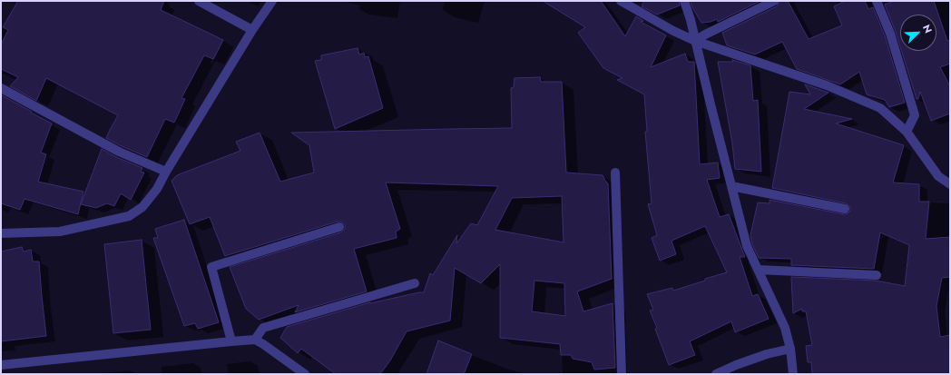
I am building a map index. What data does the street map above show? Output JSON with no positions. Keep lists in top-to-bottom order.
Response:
{
  "north": "top right"
}
